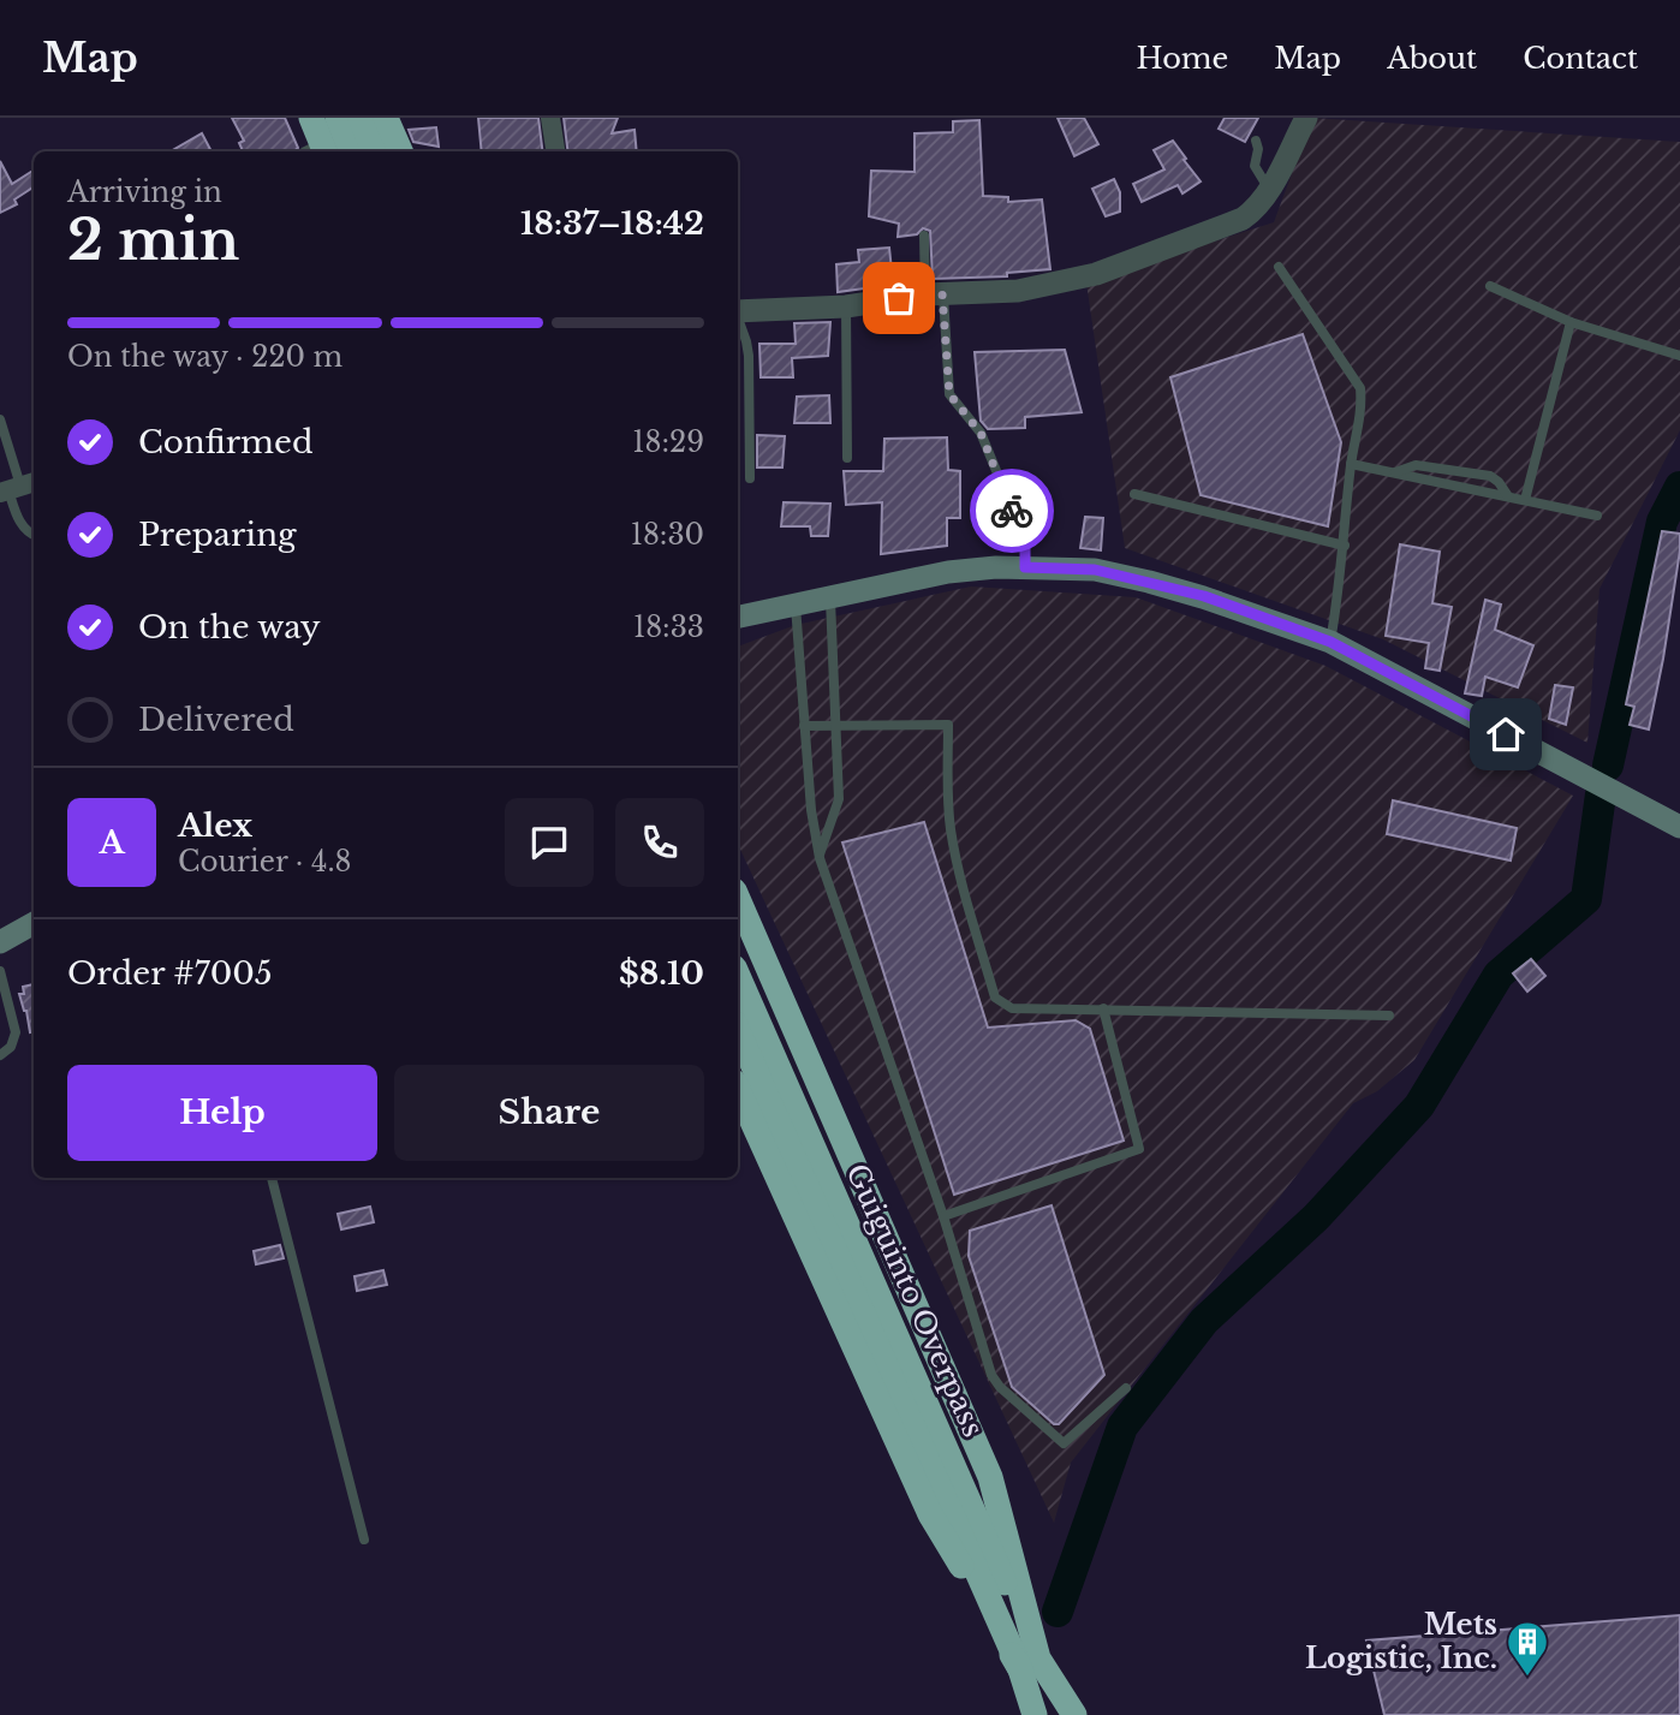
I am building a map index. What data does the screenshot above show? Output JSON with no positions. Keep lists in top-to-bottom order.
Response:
{
  "streets": {
    "highway": ["Guiguinto Overpass"]
  },
  "places": {
    "building": ["Mets Logistic, Inc."]
  },
  "page": {
    "header": "Map",
    "nav": [
      "Home",
      "Map",
      "About",
      "Contact"
    ],
    "heading": ["2 min", "Arriving in", "18:37–18:42"],
    "panel": [
      "Alex",
      "Courier · 4.8",
      "Order #7005",
      "$8.10"
    ],
    "bar": "On the way · 220 m",
    "list": [
      ["Confirmed", "18:29"],
      ["Preparing", "18:30"],
      ["On the way", "18:33"],
      "Delivered"
    ],
    "round": "A",
    "buttons": ["Help", "Share"]
  }
}
